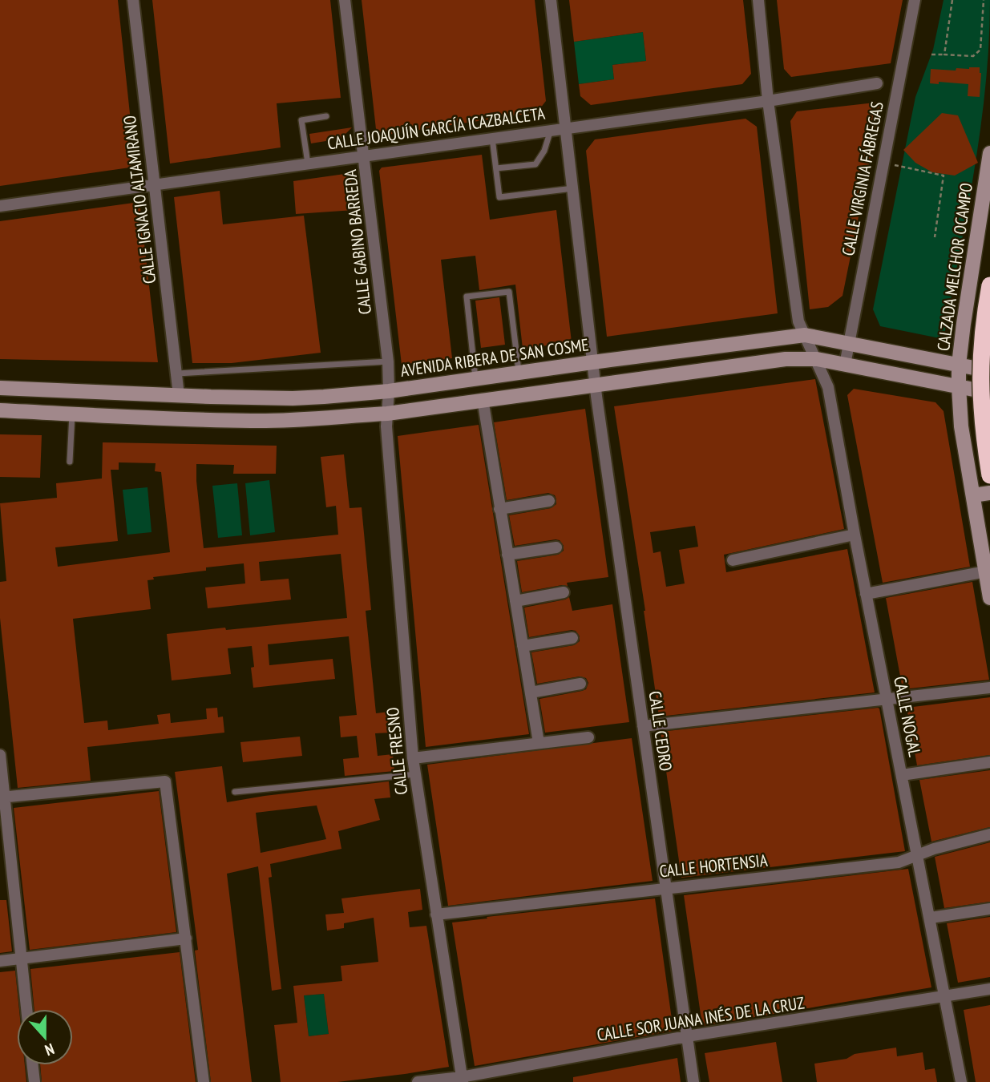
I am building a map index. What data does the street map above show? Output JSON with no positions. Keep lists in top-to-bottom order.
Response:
{
  "streets": {
    "main road": ["CALZADA MELCHOR OCAMPO", "AVENIDA RIBERA DE SAN COSME"],
    "street": [
      "CALLE JOAQUÍN GARCÍA ICAZBALCETA",
      "CALLE VIRGINIA FÁBREGAS",
      "CALLE IGNACIO ALTAMIRANO",
      "CALLE GABINO BARREDA",
      "CALLE NOGAL",
      "CALLE CEDRO",
      "CALLE FRESNO",
      "CALLE HORTENSIA",
      "CALLE SOR JUANA INÉS DE LA CRUZ"
    ]
  },
  "crossings": [
    ["CALLE JOAQUÍN GARCÍA ICAZBALCETA", "CALLE IGNACIO ALTAMIRANO"],
    ["CALLE JOAQUÍN GARCÍA ICAZBALCETA", "CALLE GABINO BARREDA"],
    ["CALLE JOAQUÍN GARCÍA ICAZBALCETA", "CALLE NOGAL"],
    ["CALLE JOAQUÍN GARCÍA ICAZBALCETA", "CALLE CEDRO"],
    ["CALLE VIRGINIA FÁBREGAS", "AVENIDA RIBERA DE SAN COSME"],
    ["CALLE IGNACIO ALTAMIRANO", "AVENIDA RIBERA DE SAN COSME"],
    ["CALLE GABINO BARREDA", "AVENIDA RIBERA DE SAN COSME"],
    ["CALLE GABINO BARREDA", "CALLE FRESNO"],
    ["CALZADA MELCHOR OCAMPO", "AVENIDA RIBERA DE SAN COSME"],
    ["AVENIDA RIBERA DE SAN COSME", "CALLE NOGAL"],
    ["AVENIDA RIBERA DE SAN COSME", "CALLE CEDRO"],
    ["CALLE NOGAL", "CALLE HORTENSIA"],
    ["CALLE NOGAL", "CALLE SOR JUANA INÉS DE LA CRUZ"],
    ["CALLE CEDRO", "CALLE HORTENSIA"],
    ["CALLE CEDRO", "CALLE SOR JUANA INÉS DE LA CRUZ"],
    ["CALLE FRESNO", "CALLE HORTENSIA"],
    ["CALLE FRESNO", "CALLE SOR JUANA INÉS DE LA CRUZ"]
  ],
  "north": "bottom"
}
